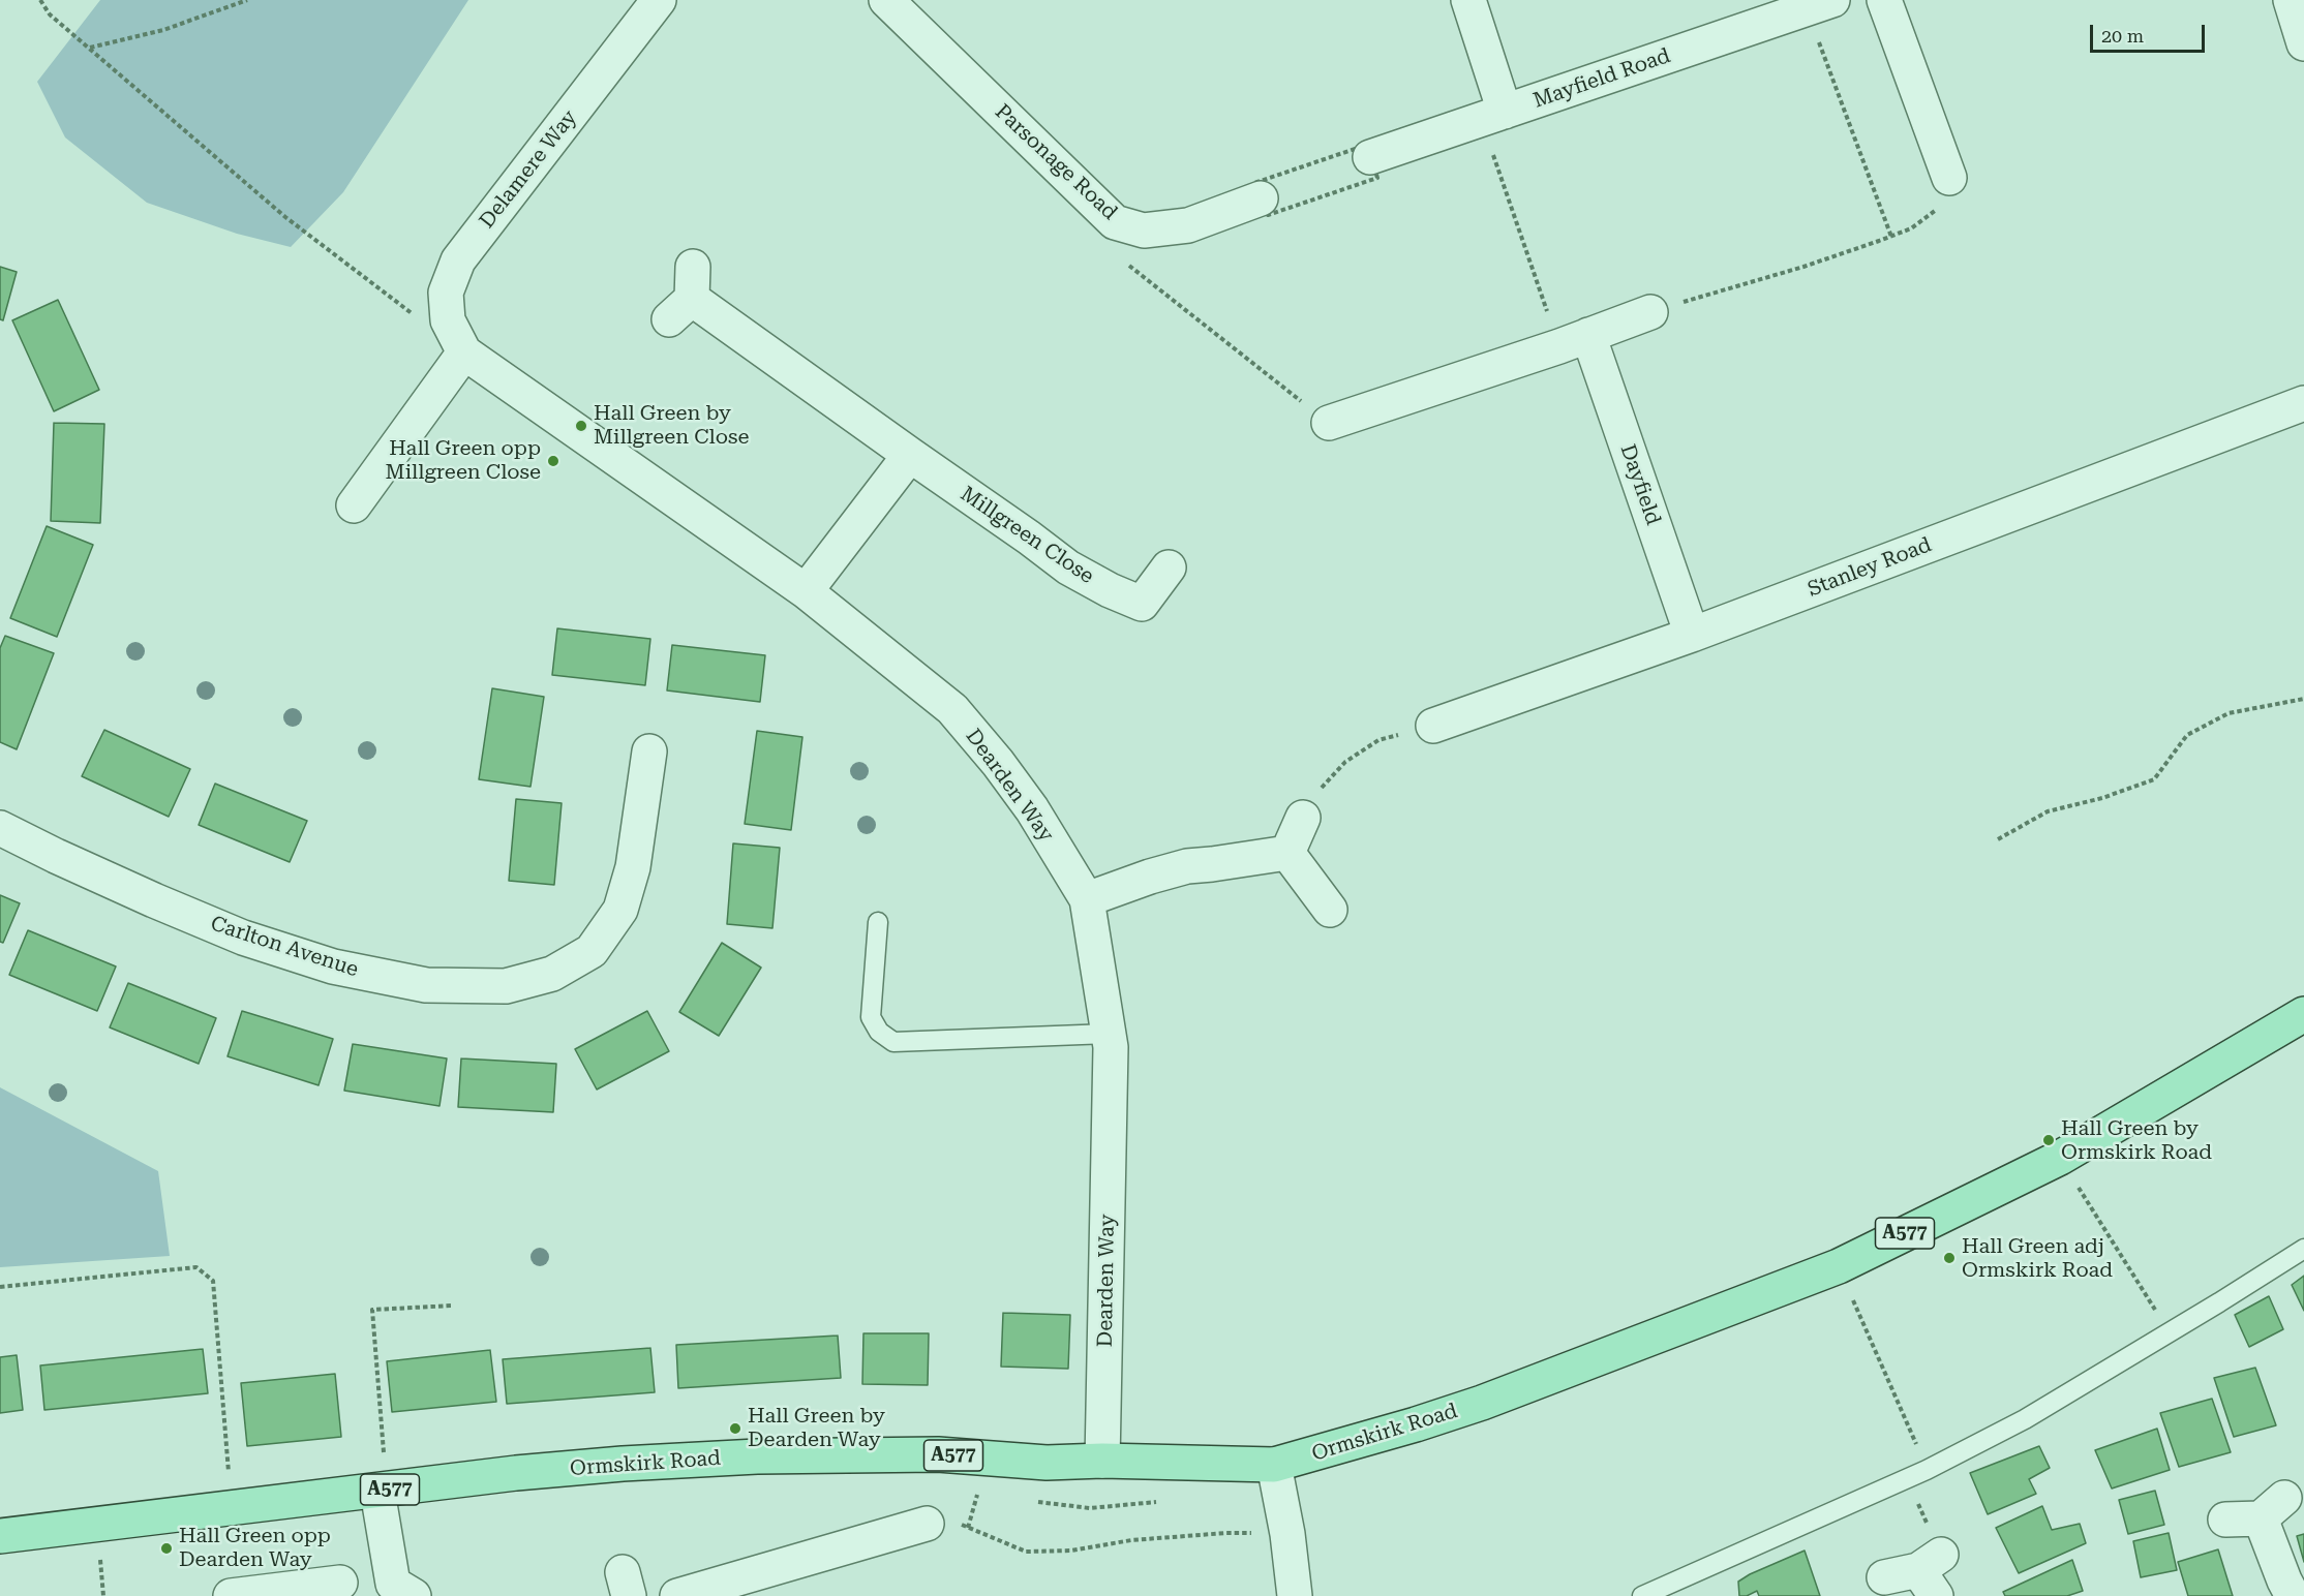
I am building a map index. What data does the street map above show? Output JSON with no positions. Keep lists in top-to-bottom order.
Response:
{
  "streets": {
    "main road": ["A577", "Ormskirk Road"],
    "street": [
      "Mayfield Road",
      "Parsonage Road",
      "Delamere Way",
      "Dayfield",
      "Millgreen Close",
      "Stanley Road",
      "Dearden Way",
      "Carlton Avenue"
    ]
  },
  "crossings": [
    ["Delamere Way", "Dearden Way"],
    ["Dayfield", "Stanley Road"],
    ["Dearden Way", "Ormskirk Road"]
  ],
  "places": [
    "Hall Green by Millgreen Close",
    "Hall Green opp Millgreen Close",
    "Hall Green by Ormskirk Road",
    "Hall Green adj Ormskirk Road",
    "Hall Green by Dearden Way",
    "Hall Green opp Dearden Way"
  ],
  "scale_bar": "20 m"
}
